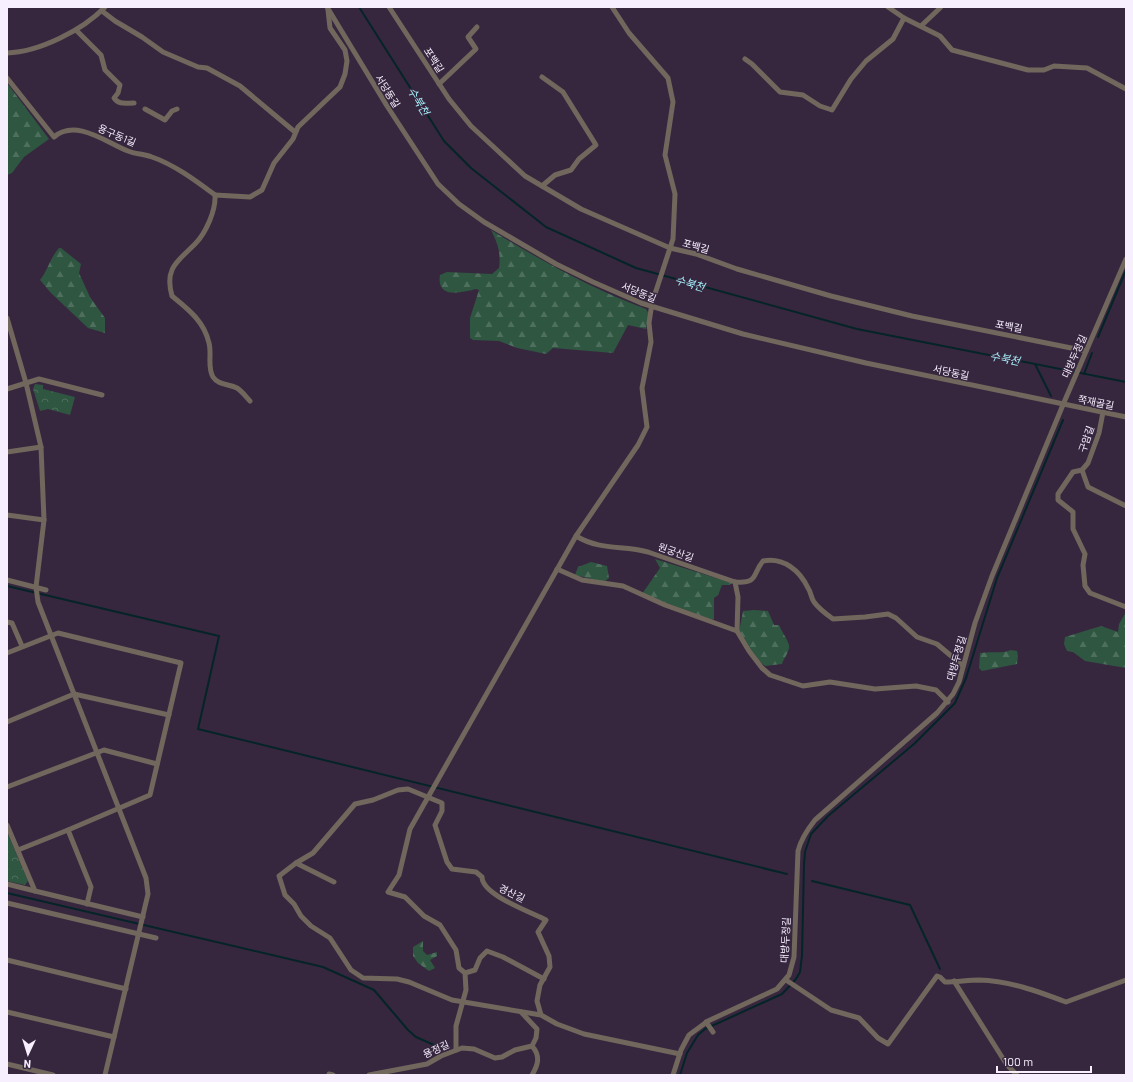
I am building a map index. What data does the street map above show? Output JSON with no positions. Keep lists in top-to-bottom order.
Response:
{
  "streets": {
    "street": [
      "포백길",
      "서당동길",
      "용구동1길",
      "대방두정길",
      "쪽재골길",
      "구암길",
      "원궁산길",
      "경산길",
      "용정길"
    ]
  },
  "crossings": [
    ["포백길", "대방두정길"],
    ["서당동길", "대방두정길"],
    ["서당동길", "쪽재골길"],
    ["대방두정길", "쪽재골길"],
    ["대방두정길", "경산길"],
    ["쪽재골길", "구암길"]
  ],
  "water": ["수북천"],
  "scale_bar": "100 m",
  "north": "bottom"
}
